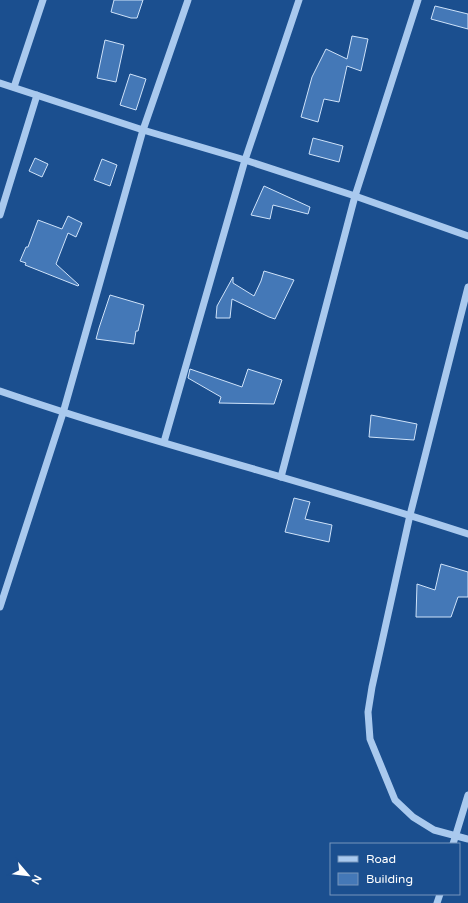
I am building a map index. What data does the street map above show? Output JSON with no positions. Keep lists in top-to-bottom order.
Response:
{
  "legend": ["Road", "Building"],
  "north": "bottom right"
}
